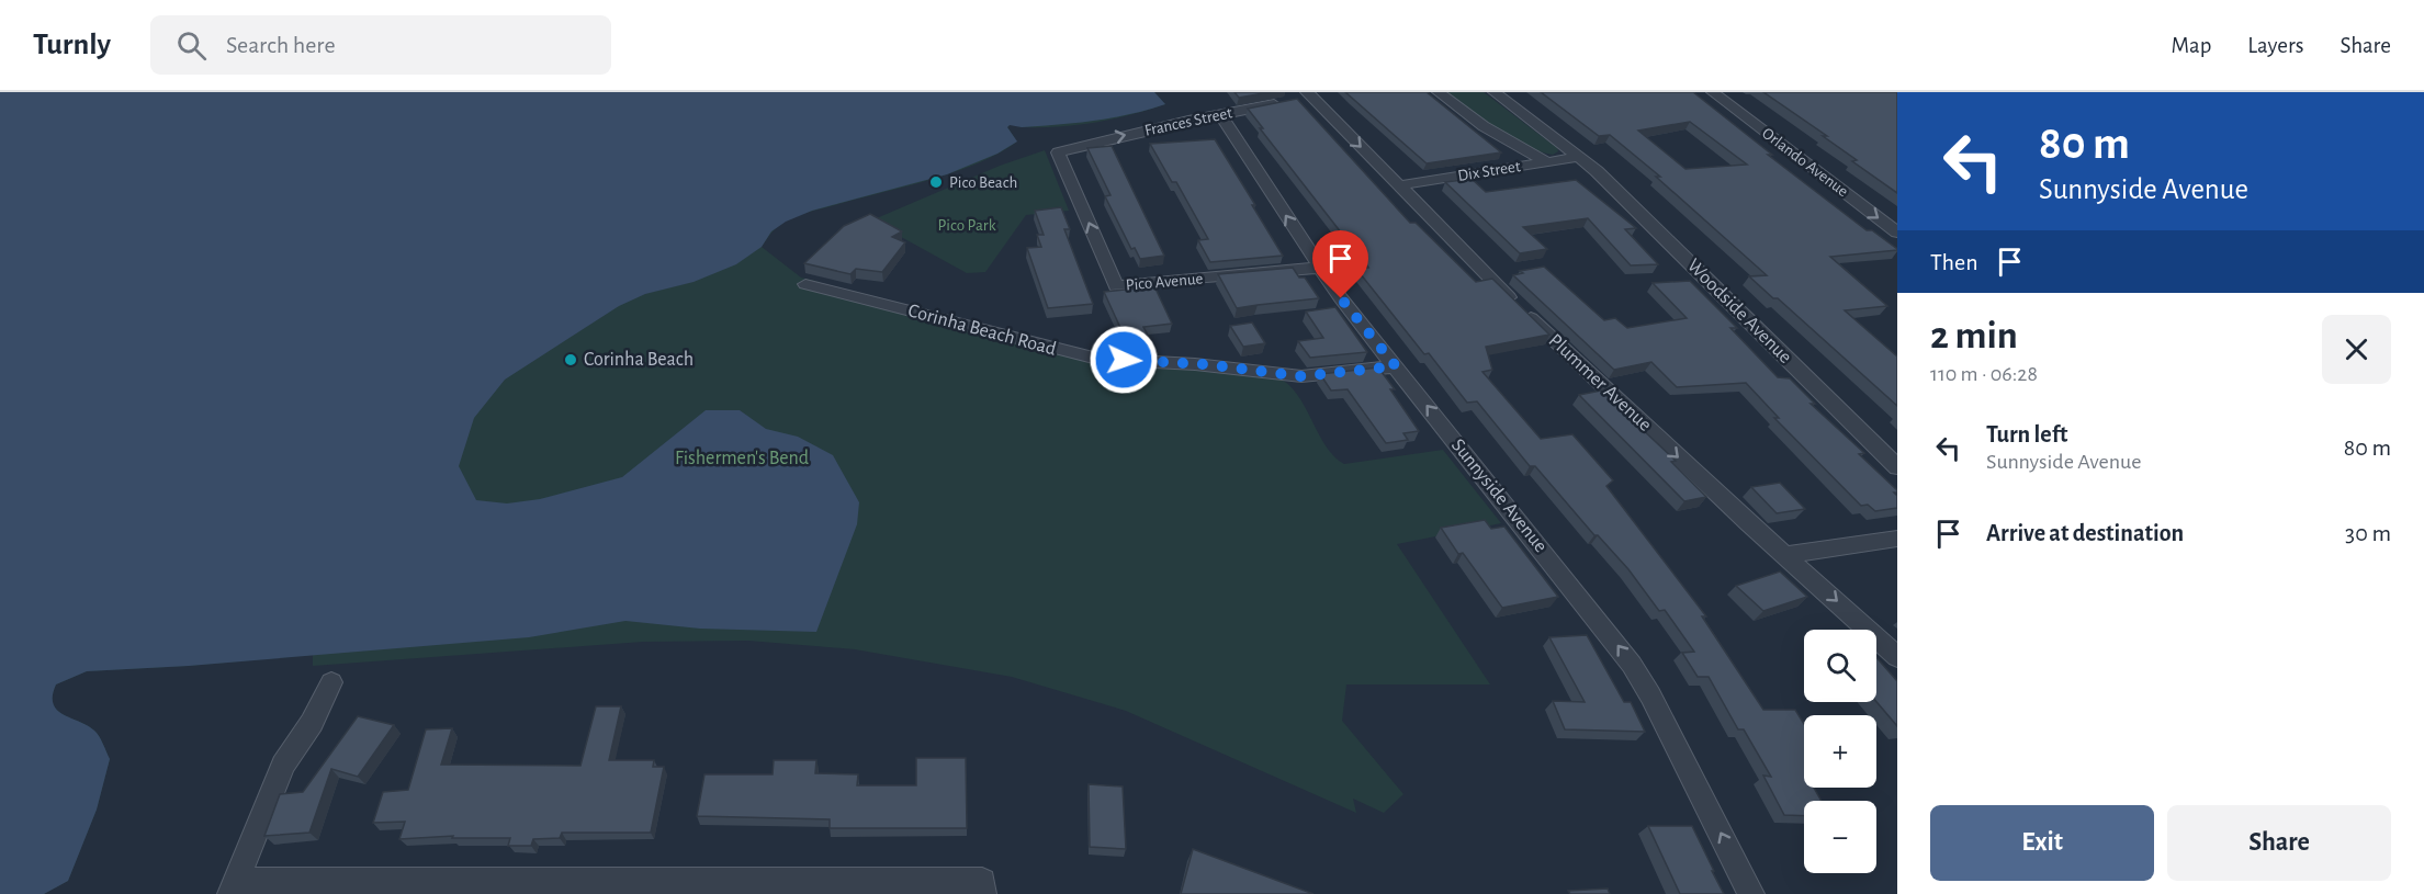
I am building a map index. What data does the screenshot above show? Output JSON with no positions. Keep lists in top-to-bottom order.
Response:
{
  "streets": {
    "street": [
      "Frances Street",
      "Orlando Avenue",
      "Dix Street",
      "Pico Avenue",
      "Woodside Avenue",
      "Corinha Beach Road",
      "Plummer Avenue",
      "Sunnyside Avenue"
    ]
  },
  "crossings": [
    ["Frances Street", "Pico Avenue"],
    ["Frances Street", "Plummer Avenue"],
    ["Frances Street", "Sunnyside Avenue"],
    ["Dix Street", "Woodside Avenue"],
    ["Dix Street", "Plummer Avenue"],
    ["Pico Avenue", "Sunnyside Avenue"],
    ["Corinha Beach Road", "Sunnyside Avenue"]
  ],
  "one_way": [
    "Frances Street",
    "Orlando Avenue",
    "Pico Avenue",
    "Plummer Avenue",
    "Sunnyside Avenue"
  ],
  "parks": ["Pico Park", "Fishermen's Bend"],
  "places": ["Pico Beach", "Corinha Beach"],
  "page": {
    "header": "Turnly",
    "search": "Search here",
    "nav": ["Map", "Layers", "Share"],
    "turn": ["80 m", "Sunnyside Avenue"],
    "then": "Then",
    "heading": ["2 min", "110 m · 06:28"],
    "list": [
      {
        "name": "Turn left",
        "note": "Sunnyside Avenue",
        "value": "80 m"
      },
      {
        "name": "Arrive at destination",
        "value": "30 m"
      }
    ],
    "map_buttons": ["+", "−"],
    "buttons": ["Exit", "Share"]
  }
}
